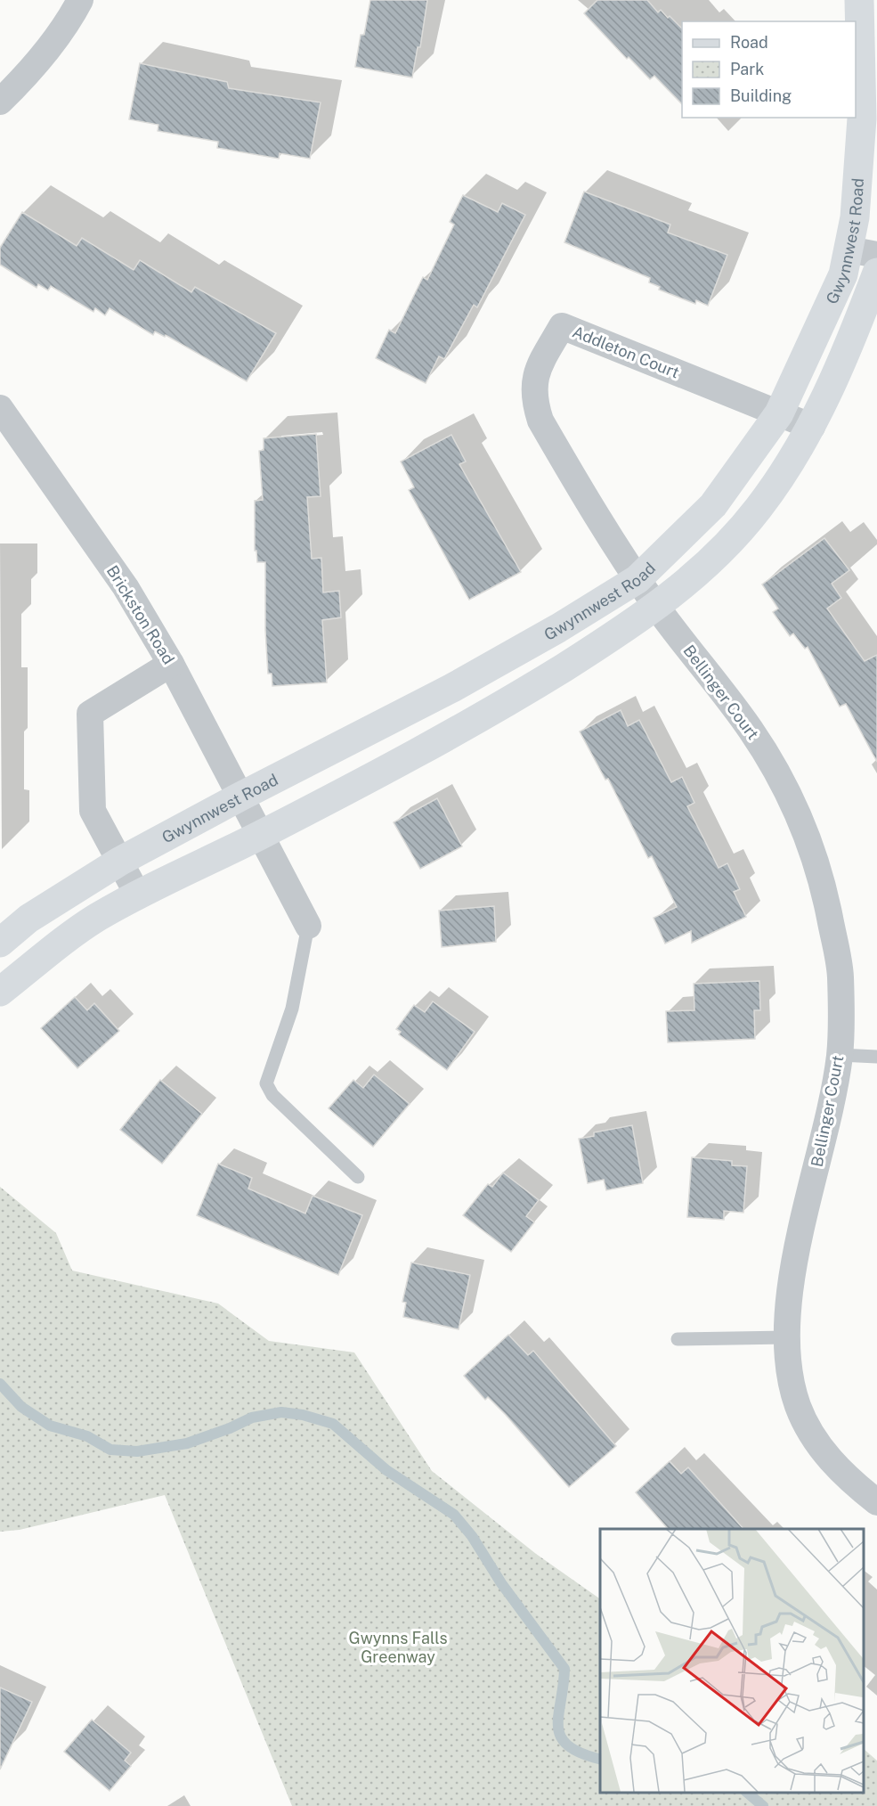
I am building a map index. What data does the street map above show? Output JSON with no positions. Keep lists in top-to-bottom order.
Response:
{
  "streets": {
    "street": [
      "Gwynnwest Road",
      "Addleton Court",
      "Brickston Road",
      "Bellinger Court"
    ]
  },
  "crossings": [
    ["Gwynnwest Road", "Addleton Court"],
    ["Gwynnwest Road", "Brickston Road"],
    ["Addleton Court", "Bellinger Court"]
  ],
  "parks": ["Gwynns Falls Greenway"],
  "legend": ["Road", "Park", "Building"]
}
